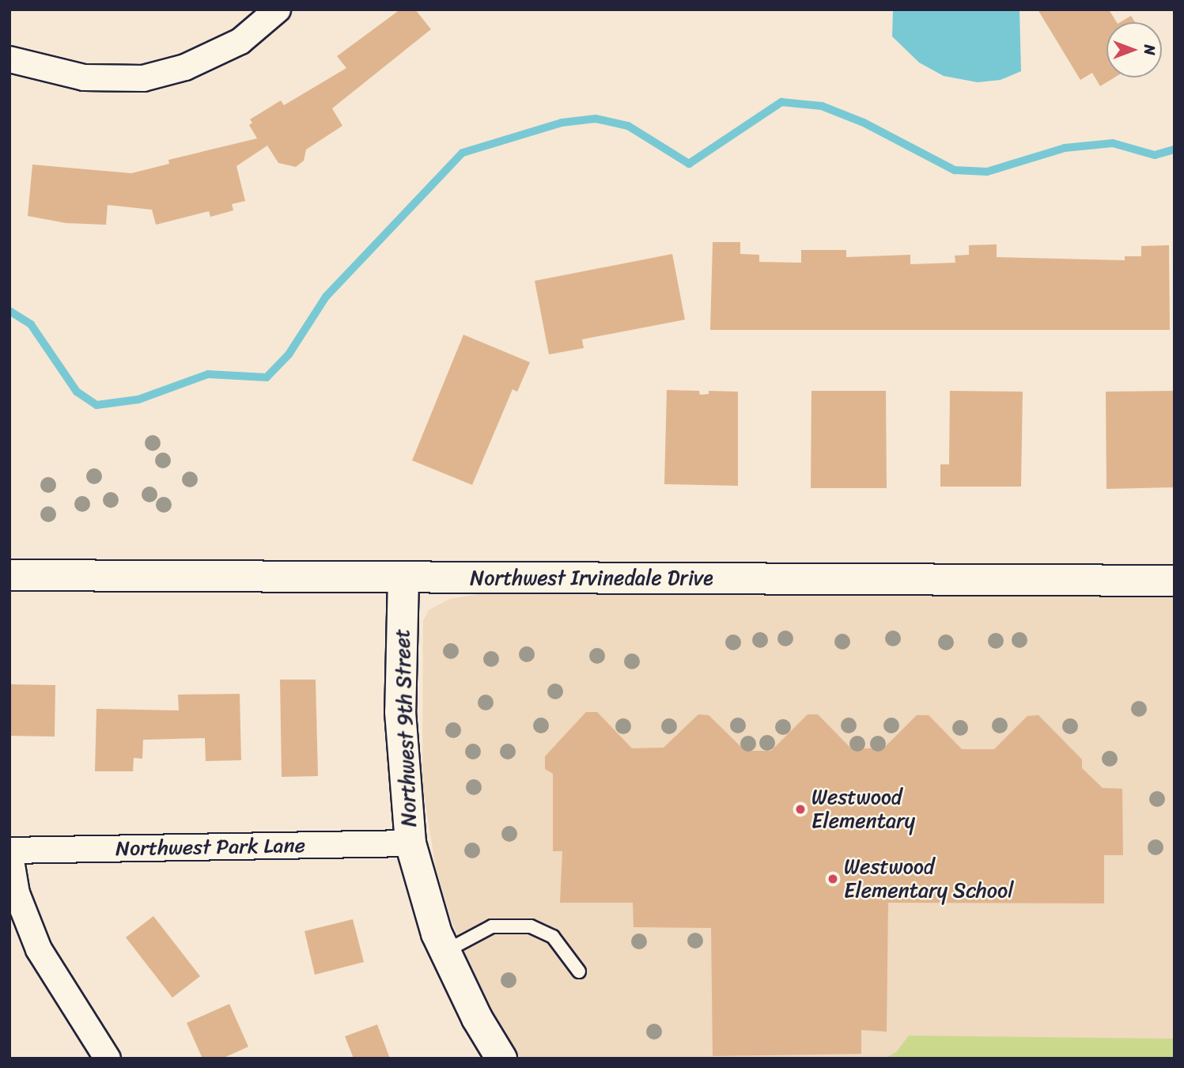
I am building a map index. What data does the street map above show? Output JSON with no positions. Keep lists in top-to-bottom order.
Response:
{
  "streets": {
    "main road": ["Northwest Irvinedale Drive", "Northwest 9th Street"],
    "street": ["Northwest Park Lane"]
  },
  "crossings": [
    ["Northwest Irvinedale Drive", "Northwest 9th Street"],
    ["Northwest 9th Street", "Northwest Park Lane"]
  ],
  "places": ["Westwood Elementary", "Westwood Elementary School"],
  "north": "right"
}
